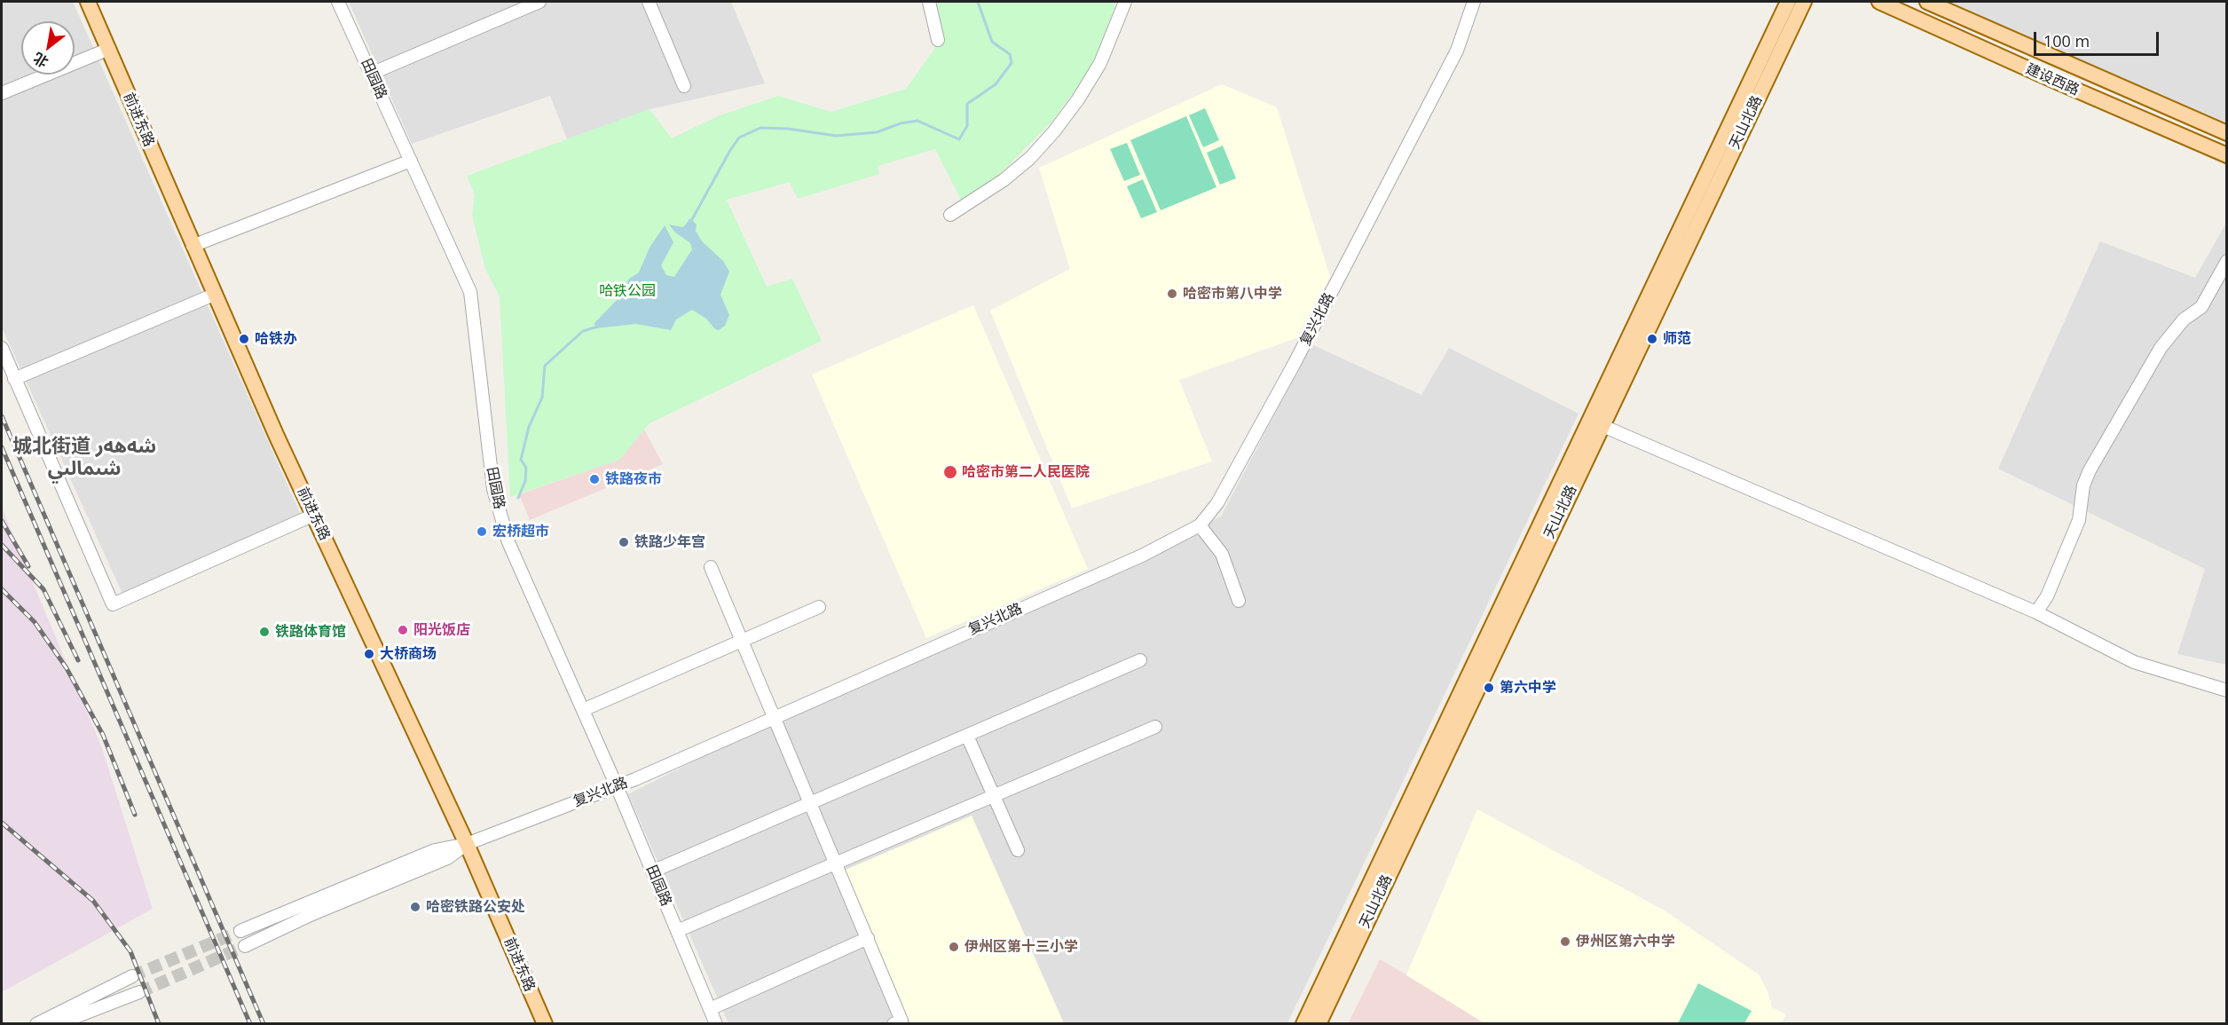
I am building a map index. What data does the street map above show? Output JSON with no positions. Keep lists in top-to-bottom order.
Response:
{
  "streets": {
    "main road": ["建设西路", "前进东路", "天山北路"],
    "street": ["田园路", "复兴北路"]
  },
  "crossings": [
    ["田园路", "复兴北路"],
    ["前进东路", "复兴北路"]
  ],
  "districts": ["城北街道 شەھەر شىمالىي"],
  "parks": ["哈铁公园"],
  "places": [
    "哈密市第八中学",
    "哈铁办",
    "师范",
    "哈密市第二人民医院",
    "铁路夜市",
    "宏桥超市",
    "铁路少年宫",
    "阳光饭店",
    "铁路体育馆",
    "大桥商场",
    "第六中学",
    "哈密铁路公安处",
    "伊州区第六中学",
    "伊州区第十三小学"
  ],
  "scale_bar": "100 m",
  "north": "bottom left"
}
